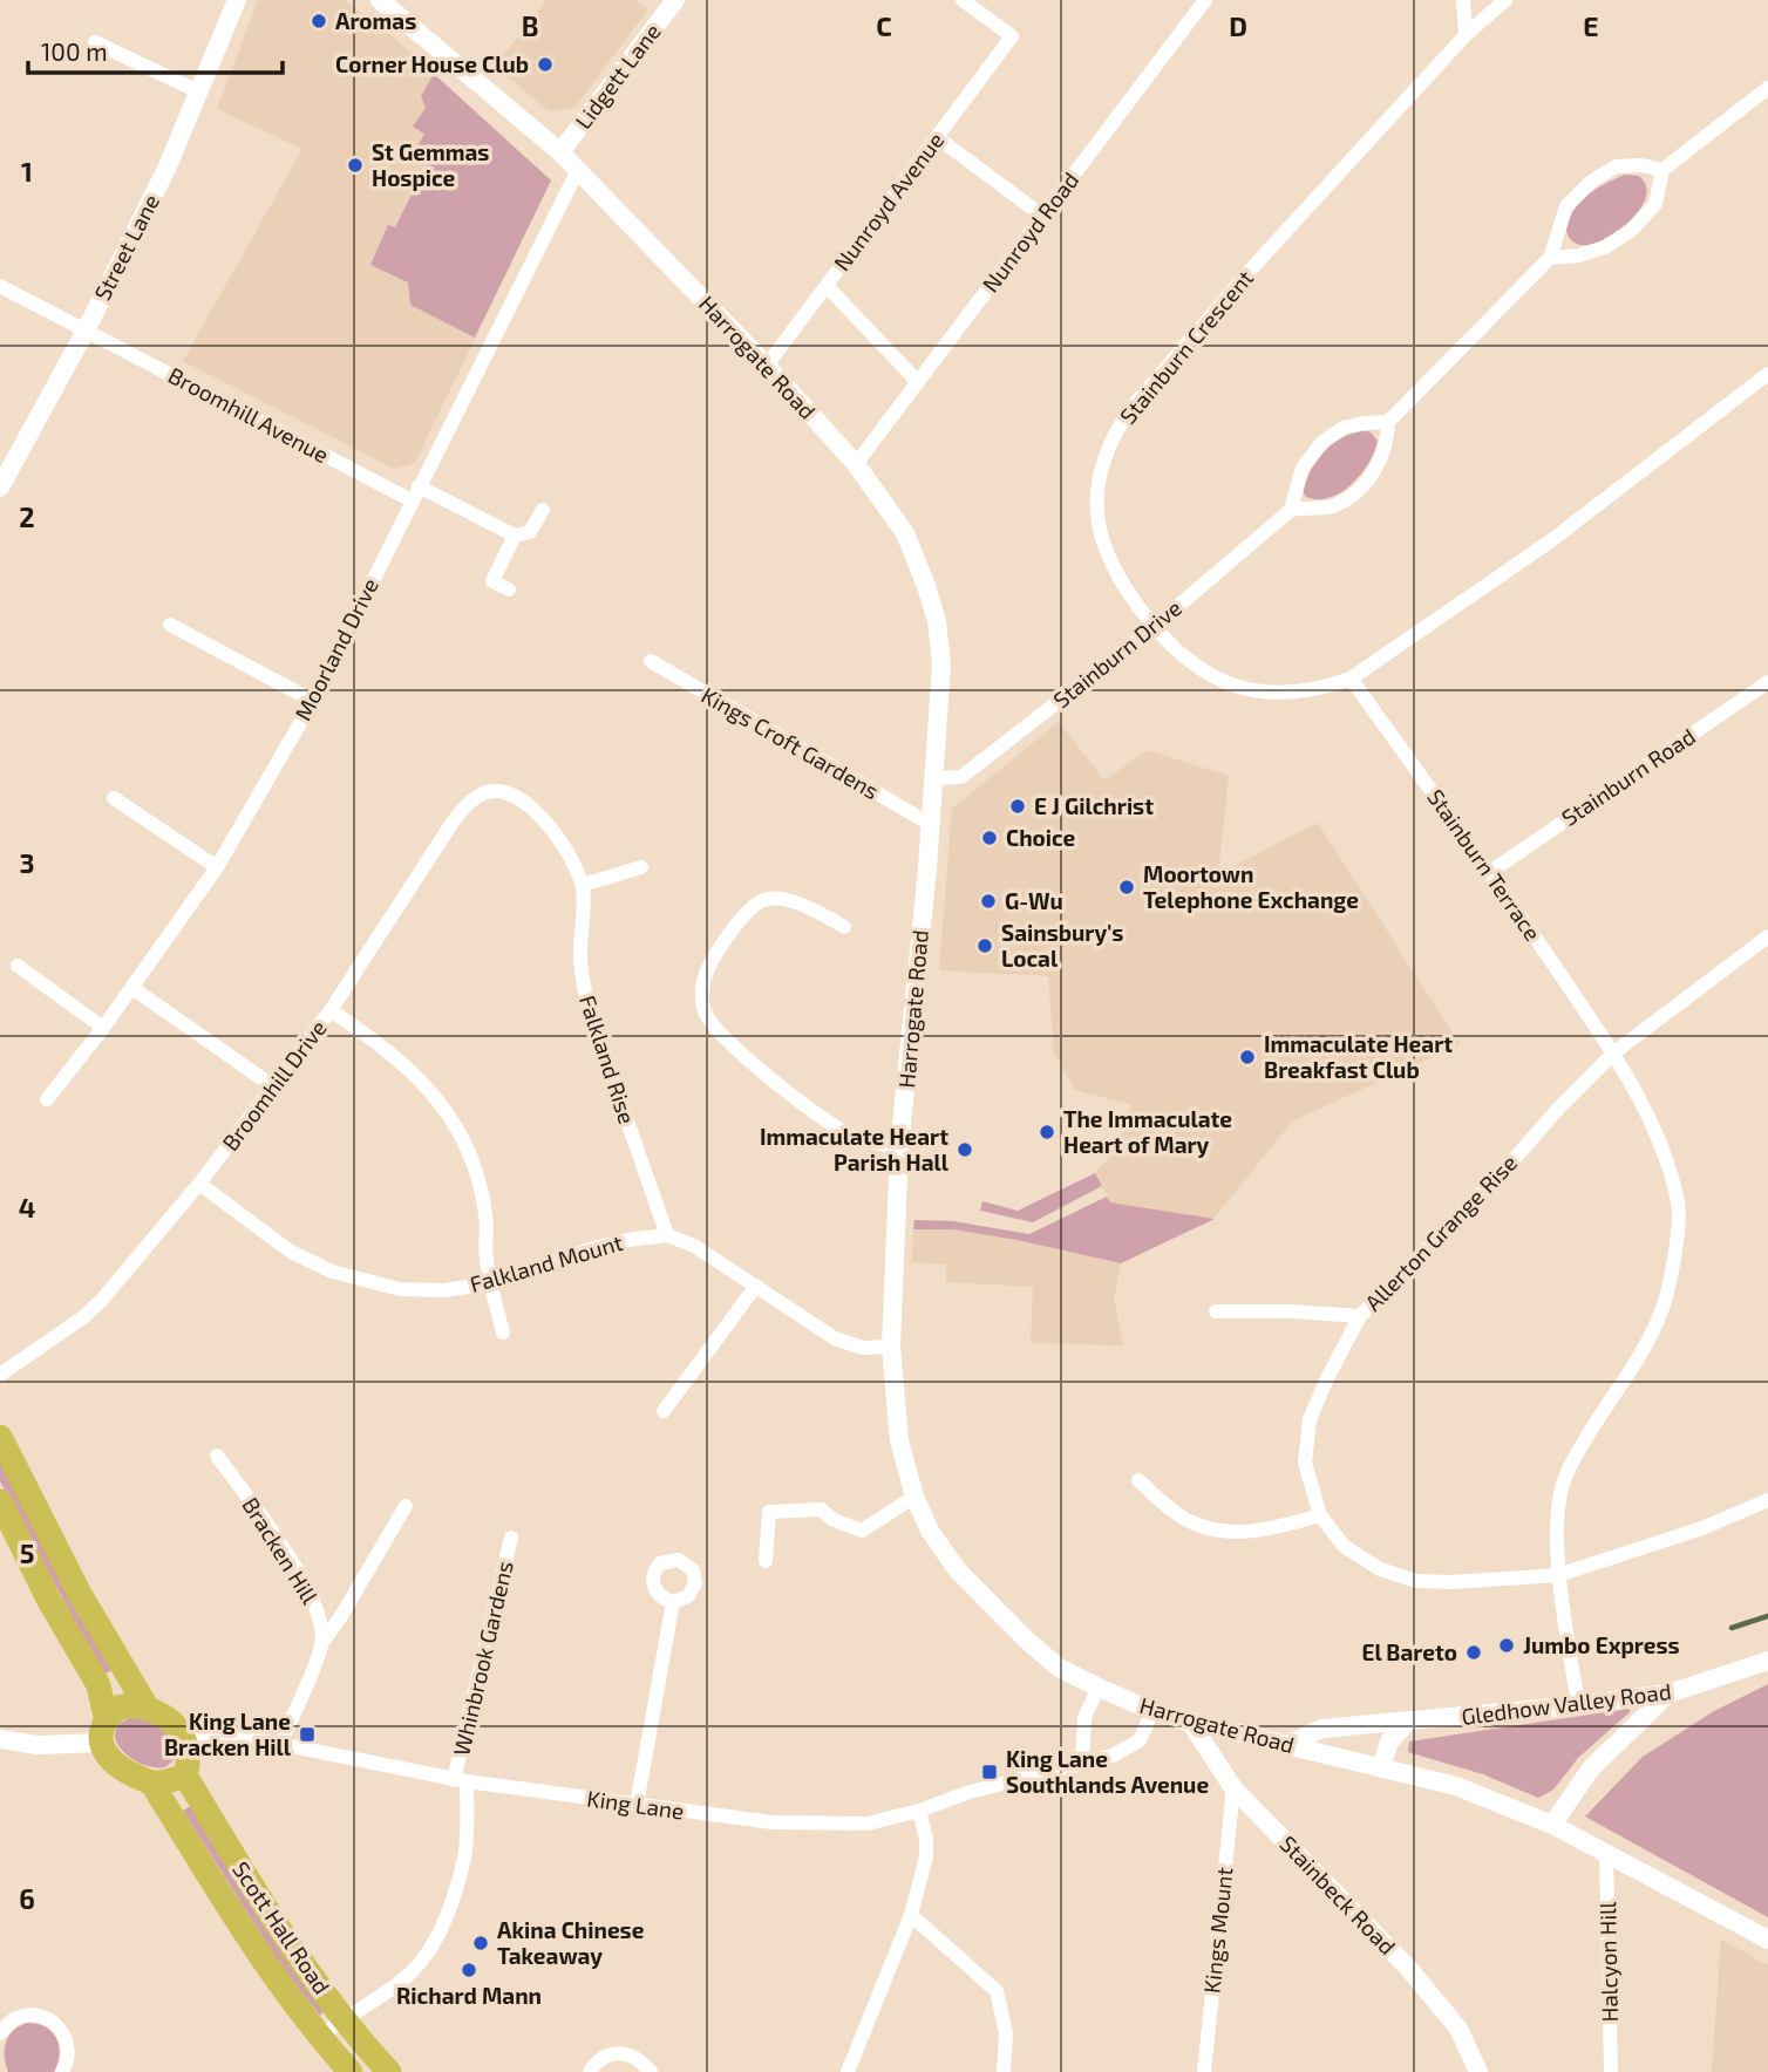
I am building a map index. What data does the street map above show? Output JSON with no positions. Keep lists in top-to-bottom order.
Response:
{
  "streets": {
    "highway": ["Scott Hall Road"],
    "street": [
      "Lidgett Lane",
      "Nunroyd Avenue",
      "Nunroyd Road",
      "Street Lane",
      "Stainburn Crescent",
      "Harrogate Road",
      "Broomhill Avenue",
      "Moorland Drive",
      "Stainburn Drive",
      "Kings Croft Gardens",
      "Stainburn Road",
      "Stainburn Terrace",
      "Falkland Rise",
      "Broomhill Drive",
      "Allerton Grange Rise",
      "Falkland Mount",
      "Bracken Hill",
      "Whinbrook Gardens",
      "Gledhow Valley Road",
      "King Lane",
      "Stainbeck Road",
      "Kings Mount",
      "Halcyon Hill"
    ]
  },
  "crossings": [
    ["Lidgett Lane", "Harrogate Road"],
    ["Nunroyd Avenue", "Harrogate Road"],
    ["Nunroyd Road", "Harrogate Road"],
    ["Street Lane", "Broomhill Avenue"],
    ["Stainburn Crescent", "Stainburn Drive"],
    ["Stainburn Crescent", "Stainburn Terrace"],
    ["Harrogate Road", "Moorland Drive"],
    ["Harrogate Road", "Stainburn Drive"],
    ["Harrogate Road", "Kings Croft Gardens"],
    ["Harrogate Road", "Gledhow Valley Road"],
    ["Harrogate Road", "King Lane"],
    ["Harrogate Road", "Stainbeck Road"],
    ["Harrogate Road", "Halcyon Hill"],
    ["Broomhill Avenue", "Moorland Drive"],
    ["Stainburn Road", "Stainburn Terrace"],
    ["Stainburn Terrace", "Allerton Grange Rise"],
    ["Stainburn Terrace", "Gledhow Valley Road"],
    ["Falkland Rise", "Broomhill Drive"],
    ["Falkland Rise", "Falkland Mount"],
    ["Broomhill Drive", "Falkland Mount"],
    ["Whinbrook Gardens", "King Lane"],
    ["Whinbrook Gardens", "Scott Hall Road"],
    ["King Lane", "Scott Hall Road"],
    ["Stainbeck Road", "Kings Mount"]
  ],
  "places": {
    "other": [
      "Aromas",
      "Corner House Club",
      "St Gemmas Hospice",
      "E J Gilchrist",
      "Choice",
      "Moortown Telephone Exchange",
      "G-Wu",
      "Sainsbury's Local",
      "Immaculate Heart Breakfast Club",
      "The Immaculate Heart of Mary",
      "Immaculate Heart Parish Hall",
      "Jumbo Express",
      "El Bareto",
      "Akina Chinese Takeaway",
      "Richard Mann"
    ],
    "transit": ["King Lane Bracken Hill", "King Lane Southlands Avenue"]
  },
  "scale_bar": "100 m",
  "grid": {
    "columns": [
      "B",
      "C",
      "D",
      "E"
    ],
    "rows": [
      "1",
      "2",
      "3",
      "4",
      "5",
      "6"
    ]
  }
}
